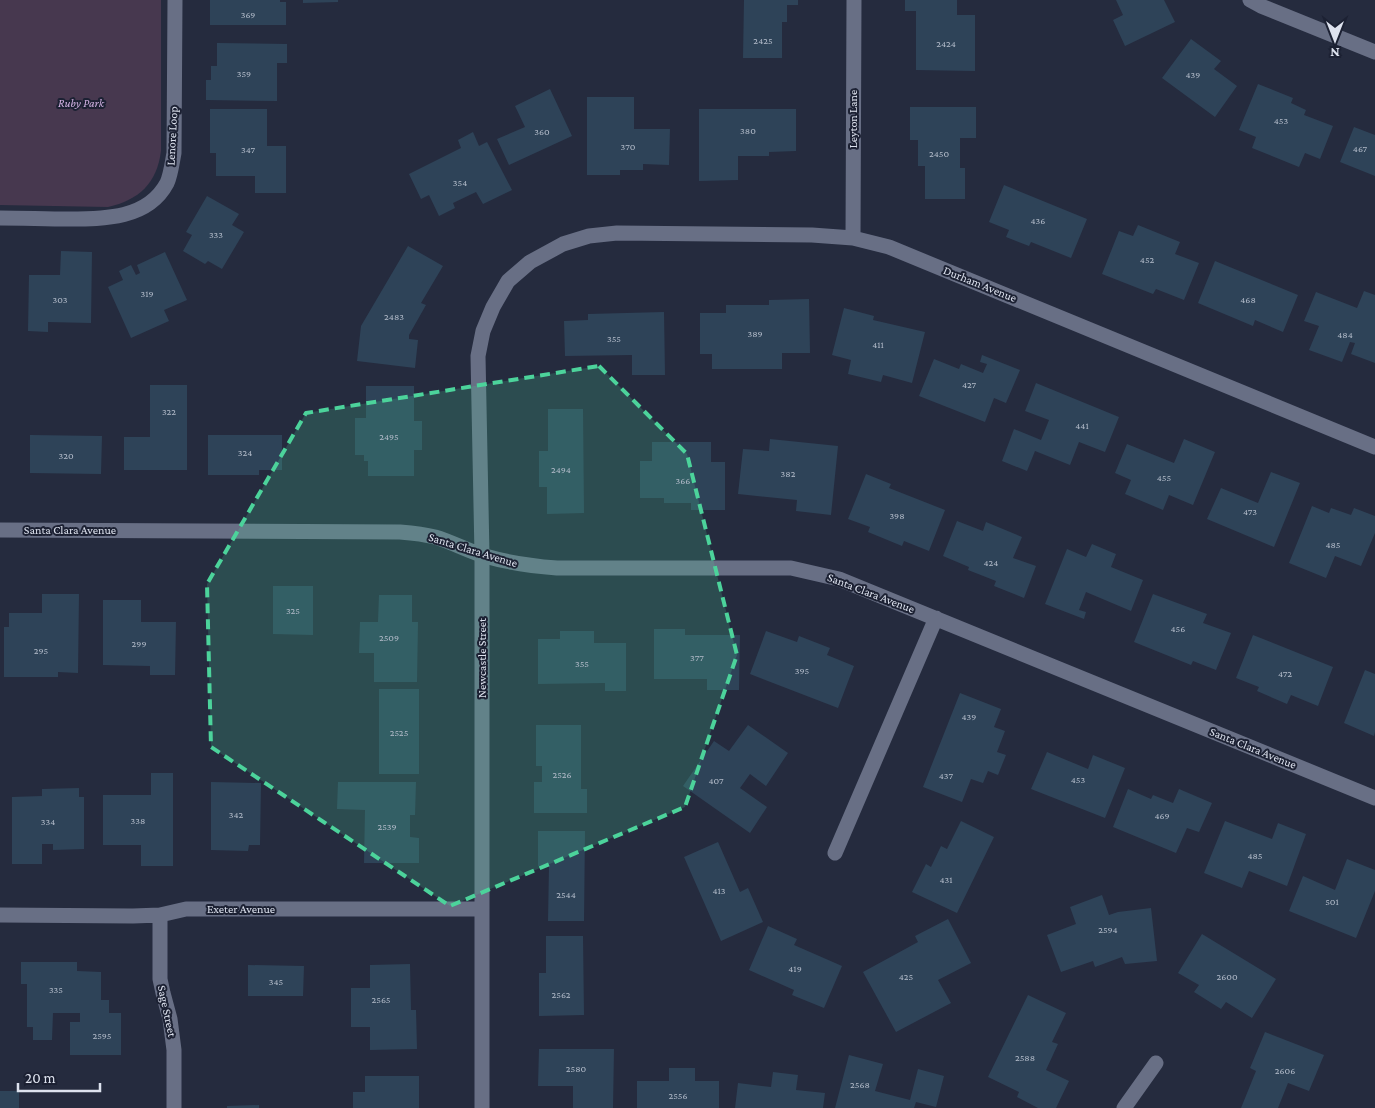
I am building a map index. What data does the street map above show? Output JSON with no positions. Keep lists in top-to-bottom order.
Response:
{
  "streets": {
    "street": [
      "Leyton Lane",
      "Lenore Loop",
      "Durham Avenue",
      "Santa Clara Avenue",
      "Newcastle Street",
      "Exeter Avenue",
      "Sage Street"
    ]
  },
  "crossings": [
    ["Leyton Lane", "Durham Avenue"],
    ["Durham Avenue", "Newcastle Street"],
    ["Santa Clara Avenue", "Newcastle Street"],
    ["Newcastle Street", "Exeter Avenue"],
    ["Exeter Avenue", "Sage Street"]
  ],
  "parks": ["Ruby Park"],
  "house_numbers": [
    "369",
    "2425",
    "2424",
    "359",
    "439",
    "453",
    "380",
    "360",
    "370",
    "467",
    "347",
    "2450",
    "354",
    "436",
    "333",
    "452",
    "319",
    "303",
    "468",
    "2483",
    "389",
    "484",
    "355",
    "411",
    "427",
    "322",
    "441",
    "2495",
    "324",
    "320",
    "2494",
    "382",
    "455",
    "366",
    "473",
    "398",
    "485",
    "424",
    "325",
    "456",
    "2509",
    "299",
    "295",
    "377",
    "355",
    "395",
    "472",
    "439",
    "2525",
    "2526",
    "437",
    "453",
    "407",
    "342",
    "469",
    "338",
    "334",
    "2539",
    "485",
    "431",
    "413",
    "2544",
    "501",
    "2594",
    "419",
    "425",
    "2600",
    "345",
    "335",
    "2562",
    "2565",
    "2595",
    "2588",
    "2580",
    "2606",
    "2568",
    "2556"
  ],
  "scale_bar": "20 m",
  "north": "bottom"
}
